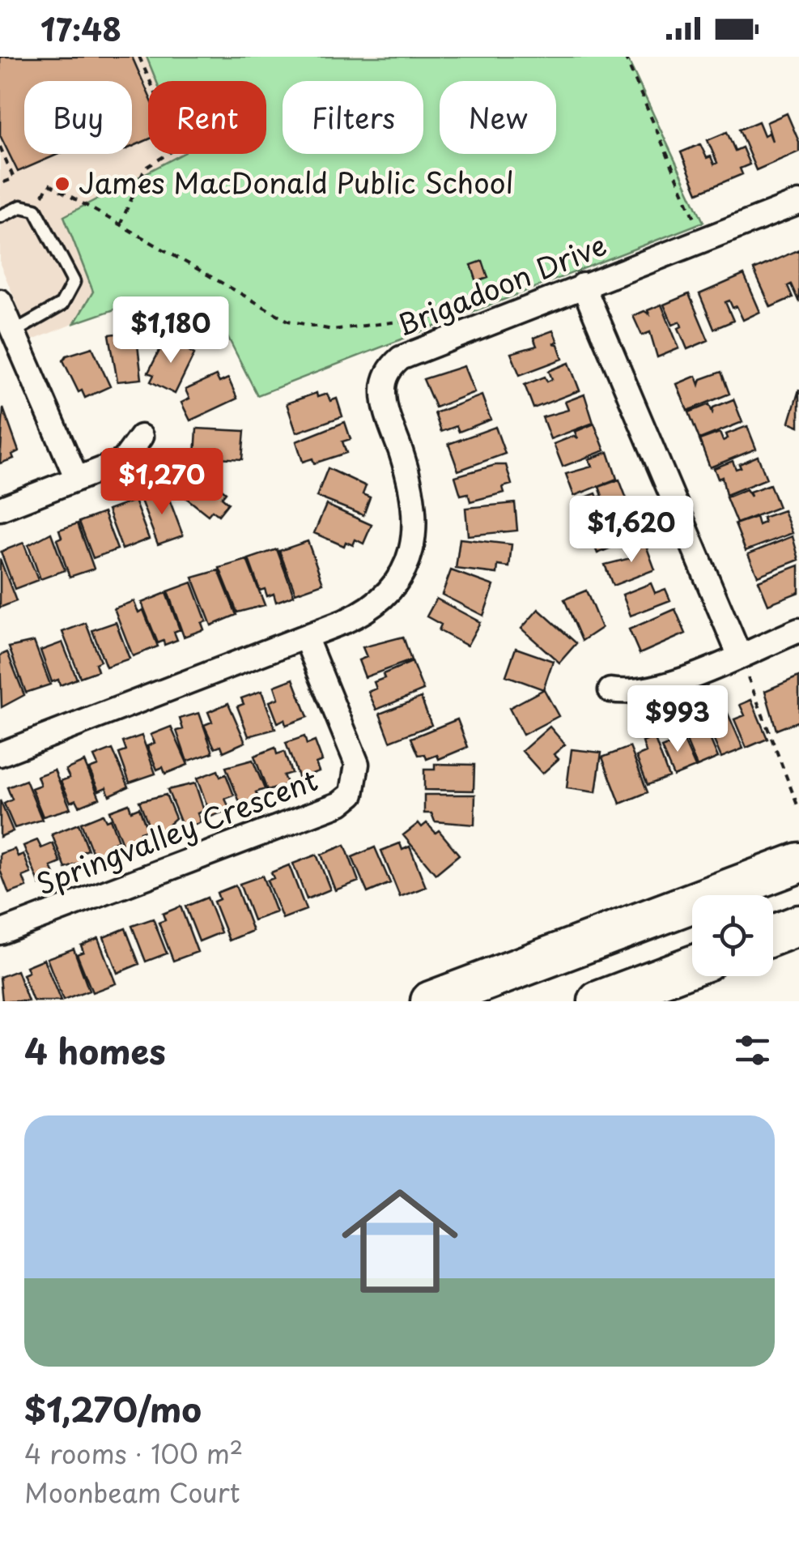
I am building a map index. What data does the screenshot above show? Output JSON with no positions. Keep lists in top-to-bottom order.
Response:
{
  "streets": {
    "street": ["Brigadoon Drive", "Springvalley Crescent"]
  },
  "crossings": [
    ["Brigadoon Drive", "Springvalley Crescent"]
  ],
  "places": ["James MacDonald Public School"],
  "page": {
    "status": "17:48",
    "chip": [
      "Buy",
      "Rent",
      "Filters",
      "New"
    ],
    "price": [
      "$1,180",
      "$1,270",
      "$1,620",
      "$993"
    ],
    "heading": "4 homes",
    "list": [
      {
        "name": "$1,270/mo",
        "note": "4 rooms · 100 m² · Moonbeam Court"
      }
    ]
  }
}
